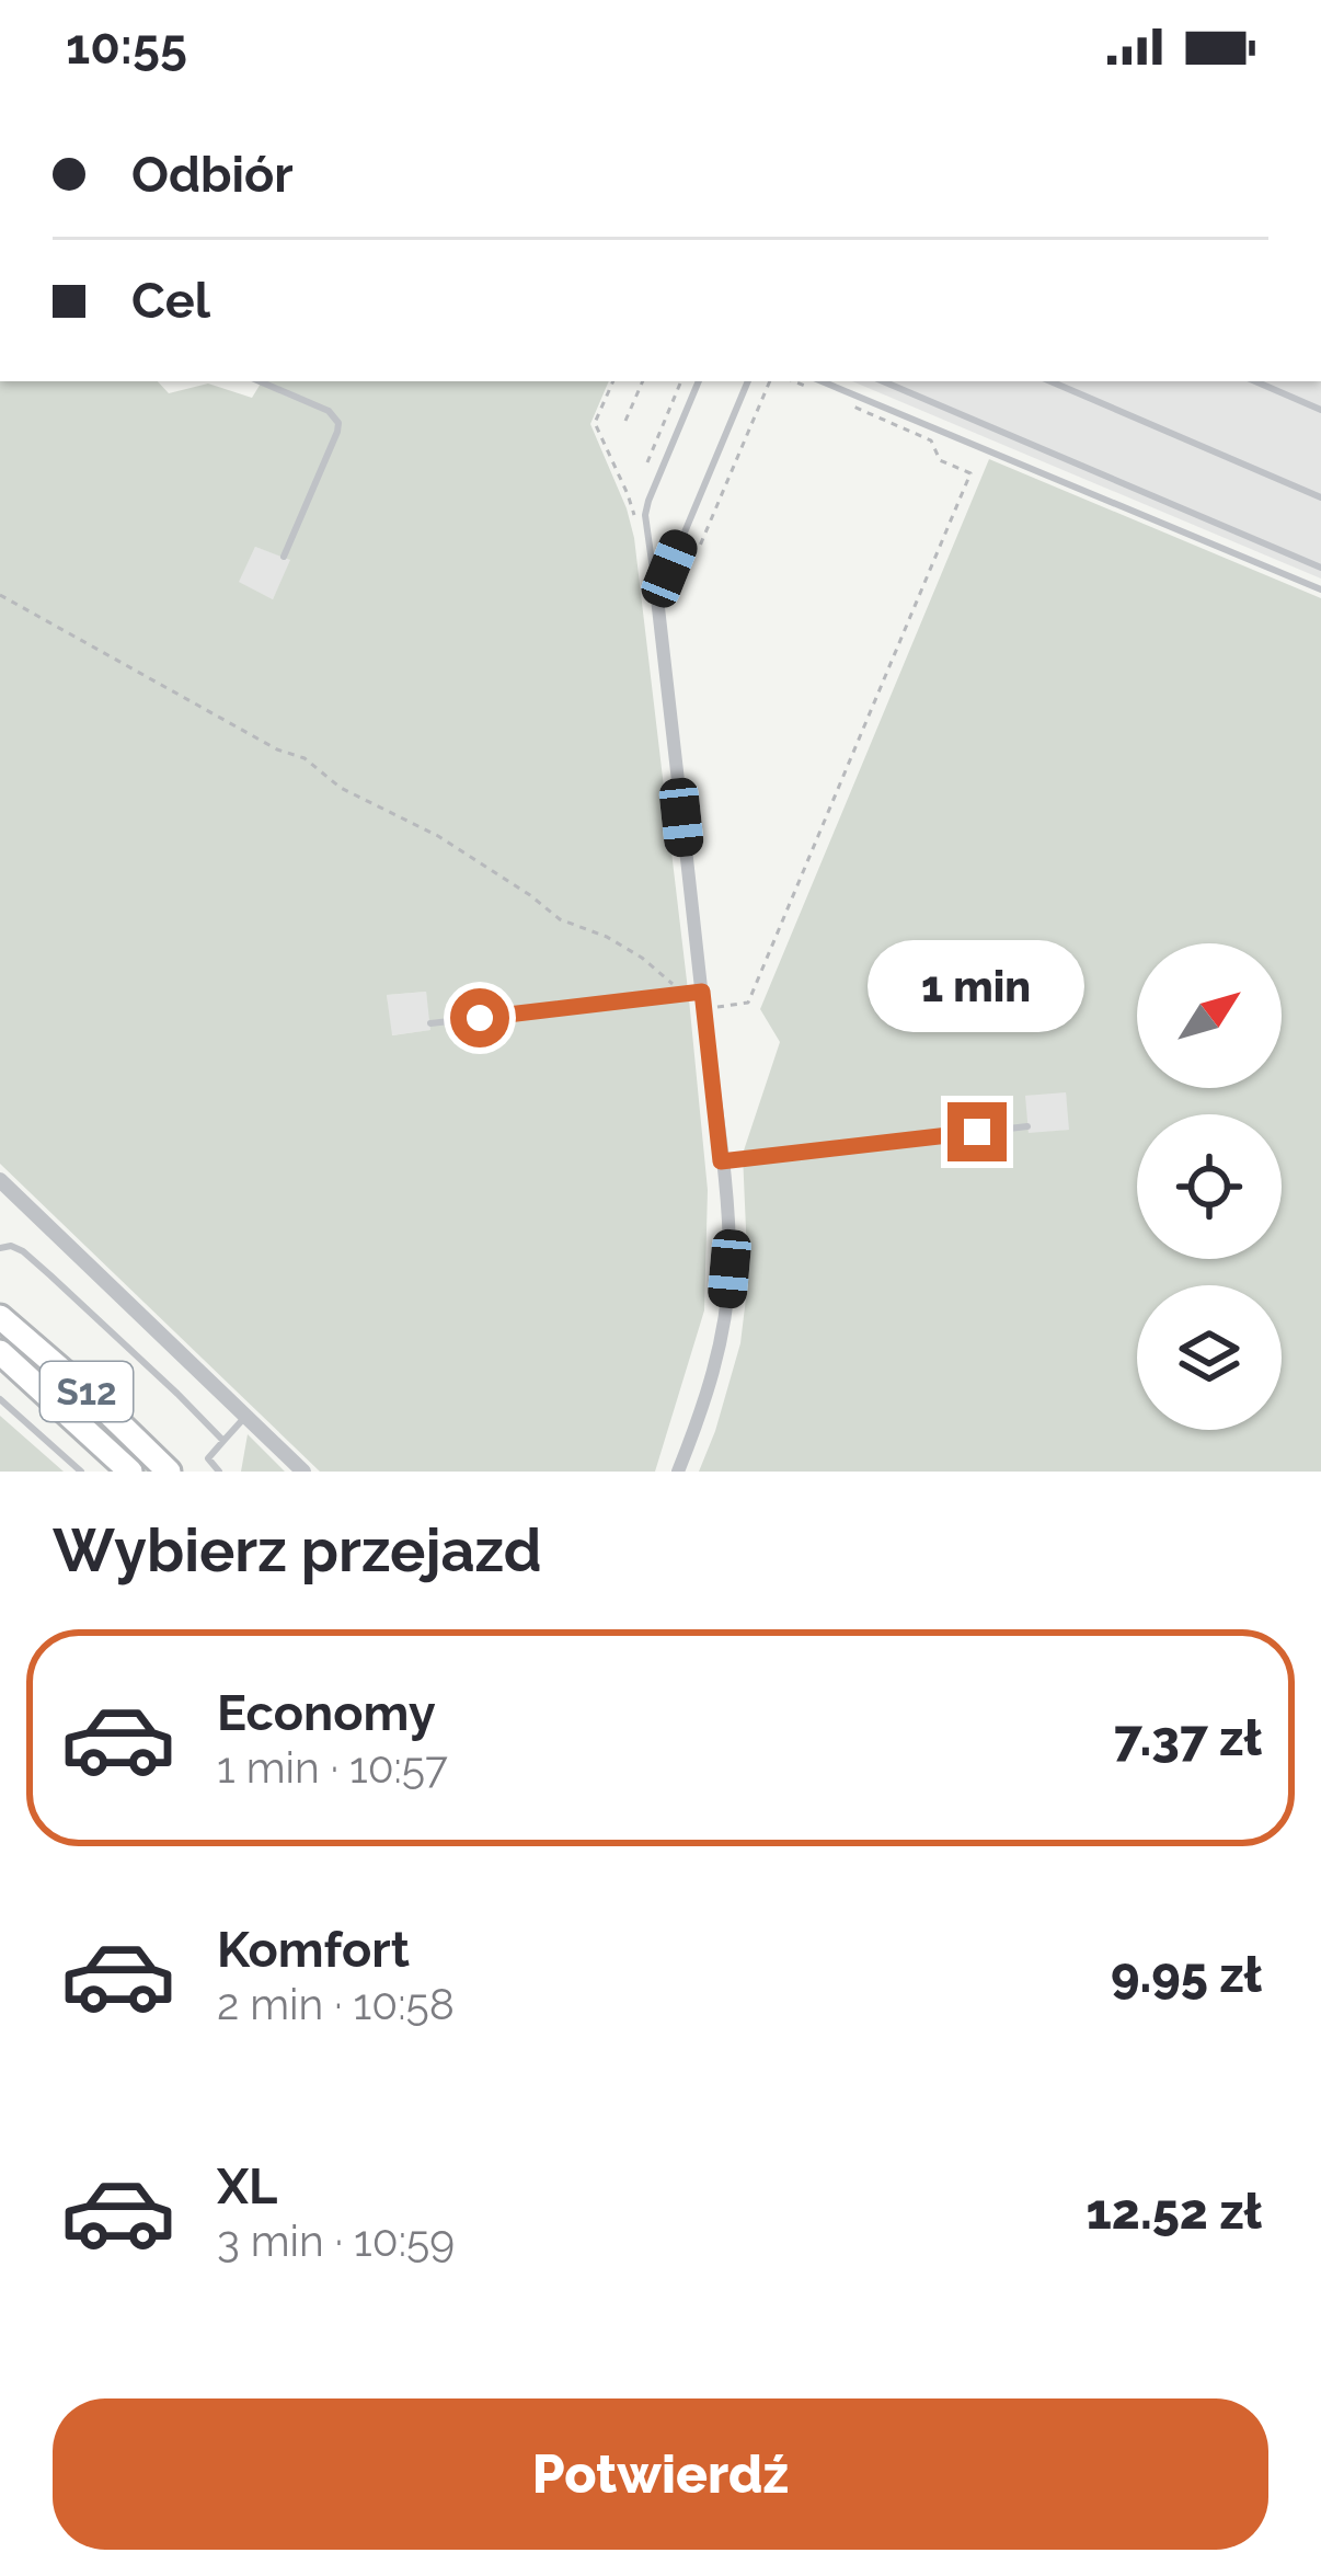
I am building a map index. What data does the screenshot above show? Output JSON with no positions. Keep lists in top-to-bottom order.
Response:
{
  "streets": {
    "highway": ["S12"]
  },
  "north": "top right",
  "page": {
    "status": "10:55",
    "banner": ["Odbiór", "Cel"],
    "bubble": "1 min",
    "heading": "Wybierz przejazd",
    "list": [
      {
        "name": "Economy",
        "note": "1 min · 10:57",
        "value": "7.37 zł"
      },
      {
        "name": "Komfort",
        "note": "2 min · 10:58",
        "value": "9.95 zł"
      },
      {
        "name": "XL",
        "note": "3 min · 10:59",
        "value": "12.52 zł"
      }
    ],
    "buttons": "Potwierdź"
  }
}
